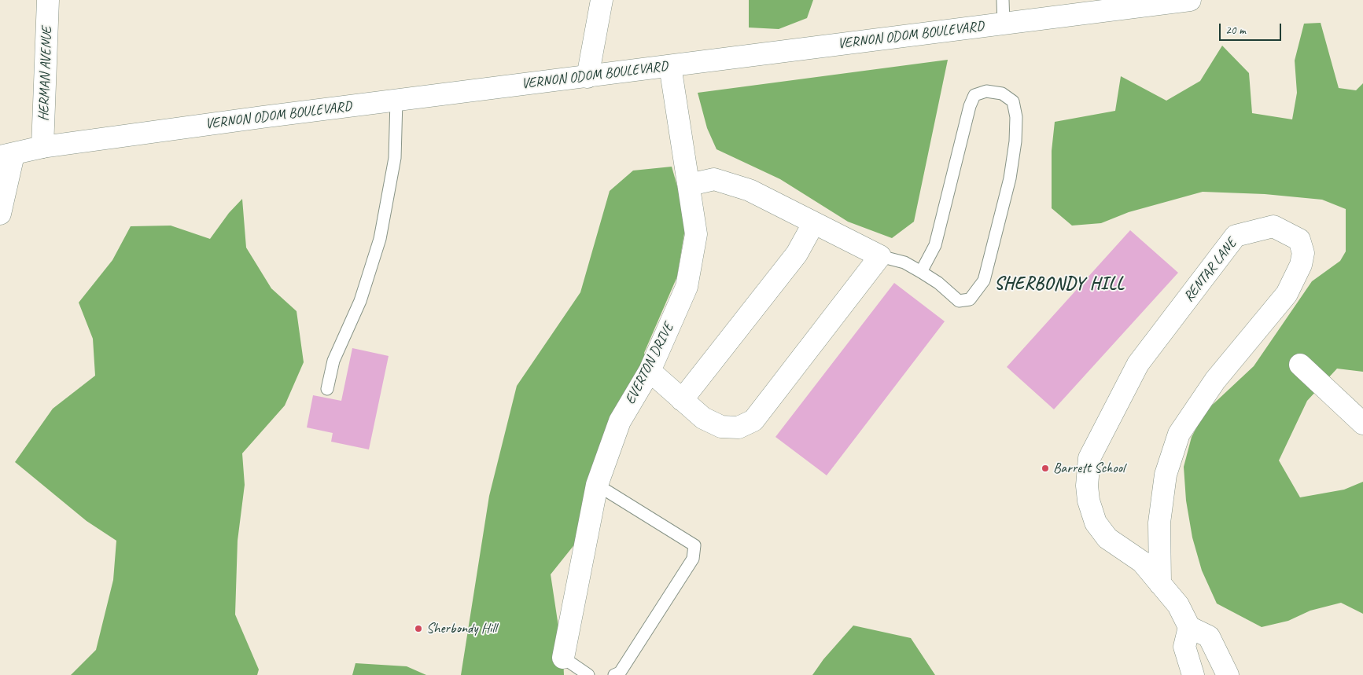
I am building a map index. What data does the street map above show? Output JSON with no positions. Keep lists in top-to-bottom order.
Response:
{
  "streets": {
    "street": [
      "VERNON ODOM BOULEVARD",
      "HERMAN AVENUE",
      "RENTAR LANE",
      "EVERTON DRIVE"
    ]
  },
  "crossings": [
    ["VERNON ODOM BOULEVARD", "HERMAN AVENUE"],
    ["VERNON ODOM BOULEVARD", "EVERTON DRIVE"]
  ],
  "districts": ["SHERBONDY HILL"],
  "places": ["Barrett School", "Sherbondy Hill"],
  "scale_bar": "20 m"
}
